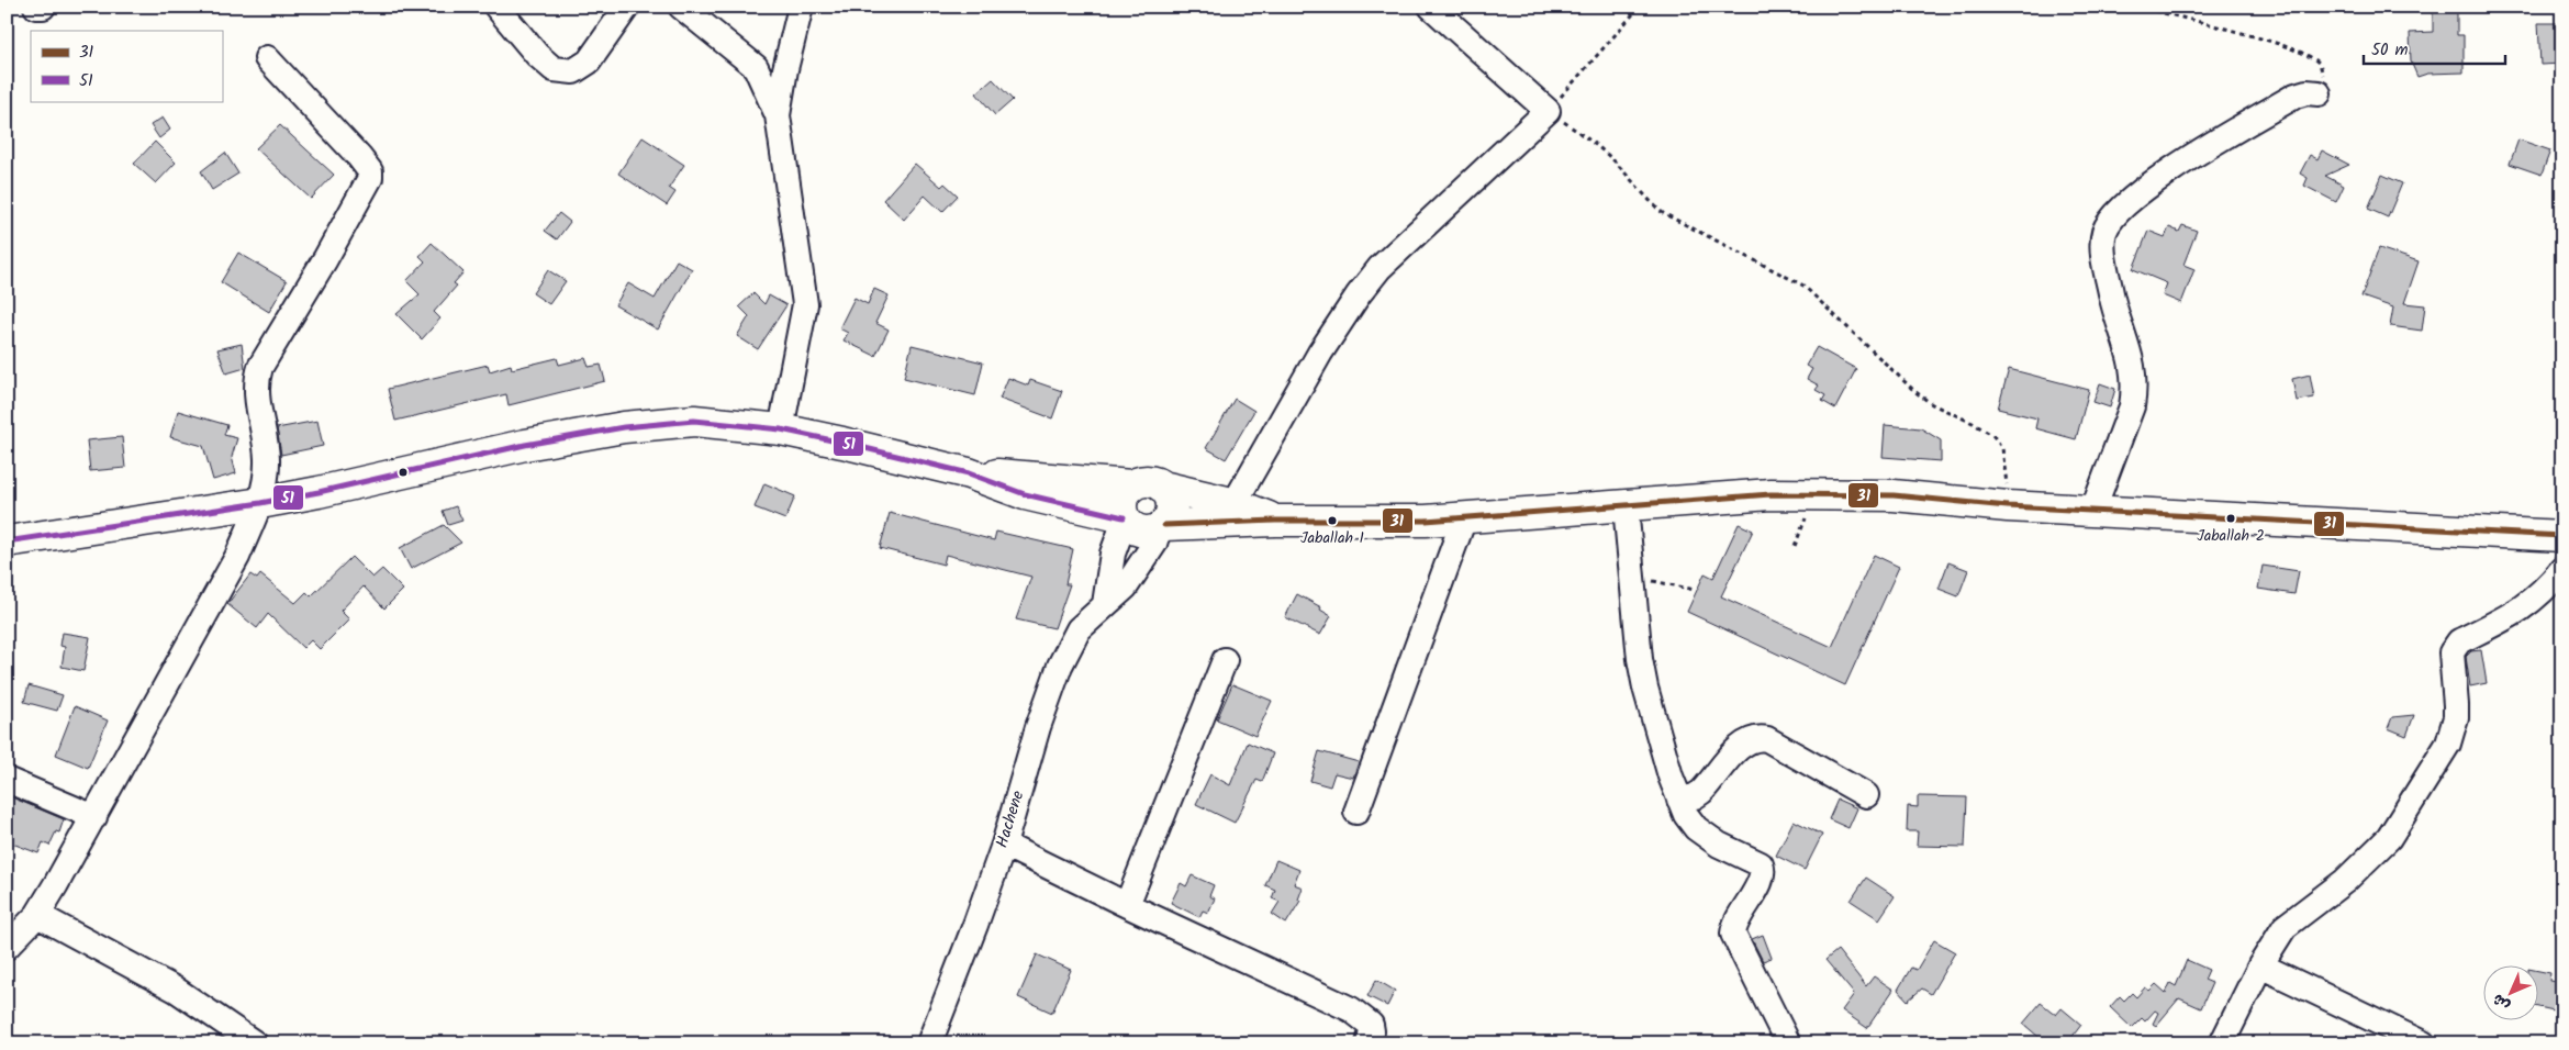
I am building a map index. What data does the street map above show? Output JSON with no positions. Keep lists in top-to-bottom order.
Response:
{
  "streets": {
    "street": ["Hachene"]
  },
  "places": ["Jaballah 2", "Jaballah 1"],
  "lines": ["transit line 51", "transit line 31"],
  "legend": ["31", "51"],
  "scale_bar": "50 m",
  "north": "bottom left"
}
